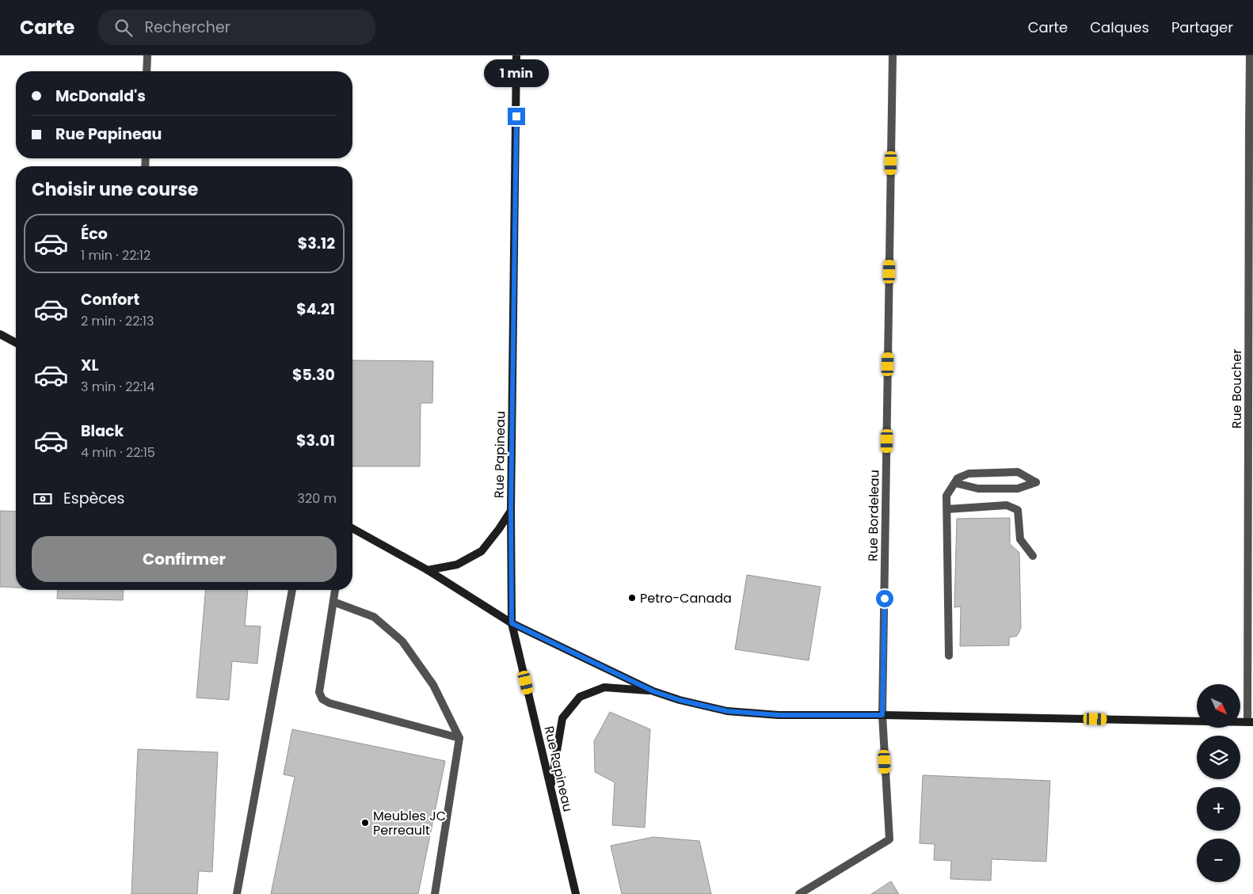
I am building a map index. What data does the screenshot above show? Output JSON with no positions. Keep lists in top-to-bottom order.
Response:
{
  "streets": {
    "main road": ["Rue Papineau"],
    "street": ["Rue Boucher", "Rue Bordeleau"]
  },
  "places": ["Petro-Canada", "Meubles JC Perreault"],
  "north": "bottom right",
  "page": {
    "header": "Carte",
    "search": "Rechercher",
    "nav": ["Carte", "Calques", "Partager"],
    "bubble": "1 min",
    "banner": ["McDonald's", "Rue Papineau"],
    "heading": "Choisir une course",
    "list": [
      {
        "name": "Éco",
        "note": "1 min · 22:12",
        "value": "$3.12"
      },
      {
        "name": "Confort",
        "note": "2 min · 22:13",
        "value": "$4.21"
      },
      {
        "name": "XL",
        "note": "3 min · 22:14",
        "value": "$5.30"
      },
      {
        "name": "Black",
        "note": "4 min · 22:15",
        "value": "$3.01"
      }
    ],
    "pay": ["Espèces", "320 m"],
    "buttons": "Confirmer",
    "map_buttons": ["+", "−"]
  }
}
